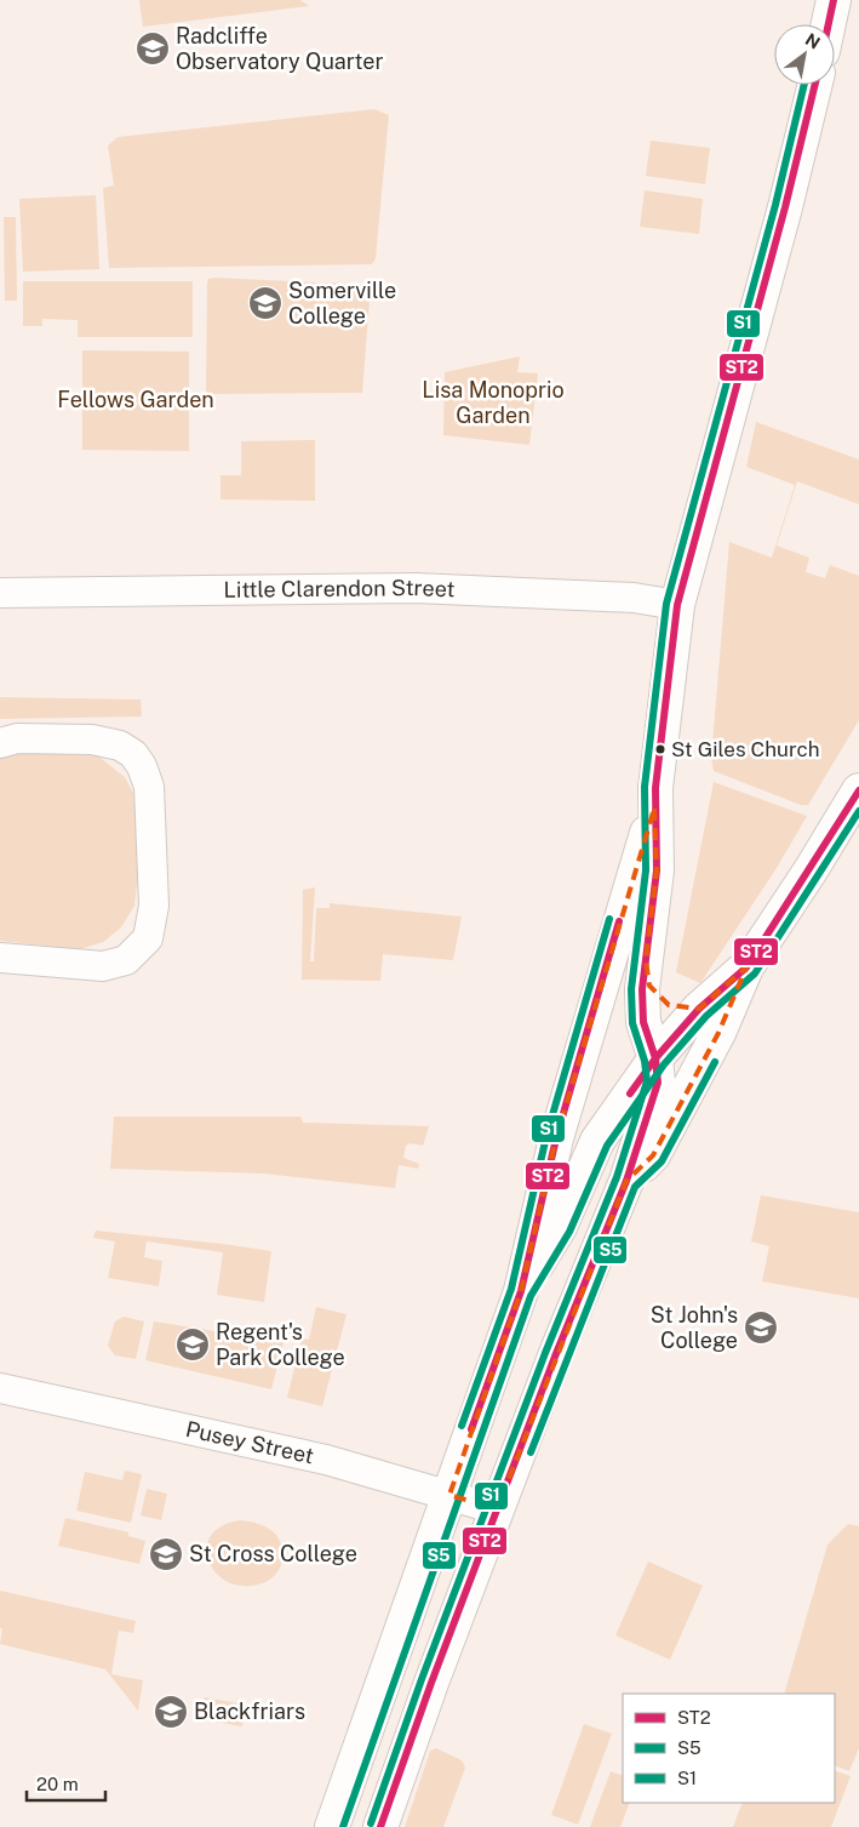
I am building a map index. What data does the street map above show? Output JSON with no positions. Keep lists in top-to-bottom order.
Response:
{
  "streets": {
    "street": ["Little Clarendon Street", "Pusey Street"]
  },
  "parks": ["Lisa Monoprio Garden", "Fellows Garden"],
  "places": {
    "school or university": [
      "Radcliffe Observatory Quarter",
      "Somerville College",
      "St John's College",
      "Regent's Park College",
      "St Cross College",
      "Blackfriars"
    ],
    "other": ["St Giles Church"]
  },
  "lines": ["transit line ST2", "transit line S1", "transit line S5"],
  "legend": ["ST2", "S5", "S1"],
  "scale_bar": "20 m",
  "north": "top right"
}
